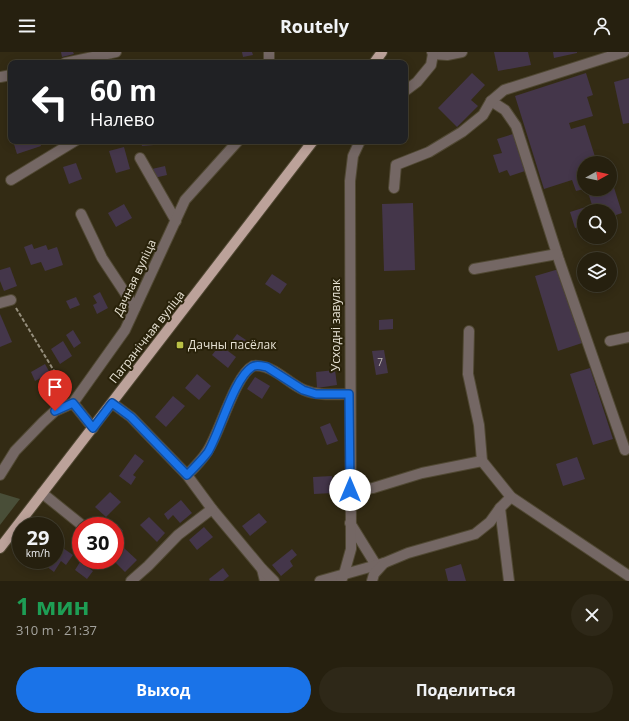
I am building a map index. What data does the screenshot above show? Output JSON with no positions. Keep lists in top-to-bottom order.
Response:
{
  "streets": {
    "main road": ["Пагранічная вуліца"],
    "street": ["Дачная вуліца", "Усходні завулак"]
  },
  "places": {
    "transit": ["Дачны пасёлак"]
  },
  "house_numbers": ["7"],
  "north": "right",
  "page": {
    "header": "Routely",
    "turn": ["60 m", "Налево"],
    "speed": "29 km/h",
    "limit": "30",
    "heading": ["1 мин", "310 m · 21:37"],
    "buttons": ["Выход", "Поделиться"]
  }
}
